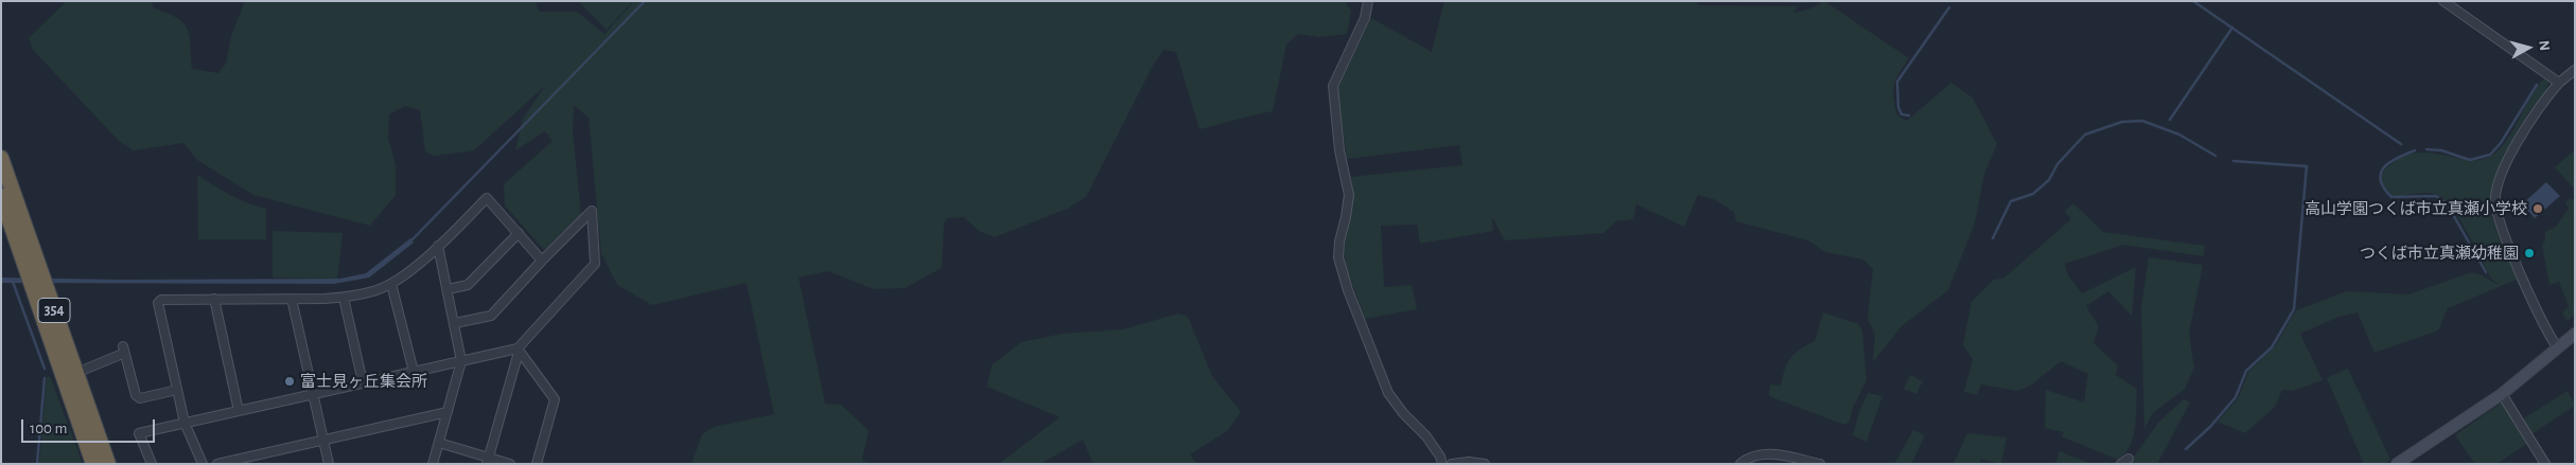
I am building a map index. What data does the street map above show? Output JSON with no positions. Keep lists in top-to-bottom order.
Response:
{
  "streets": {
    "highway": ["354"]
  },
  "places": ["高山学園つくば市立真瀬小学校", "つくば市立真瀬幼稚園", "富士見ヶ丘集会所"],
  "scale_bar": "100 m",
  "north": "right"
}
